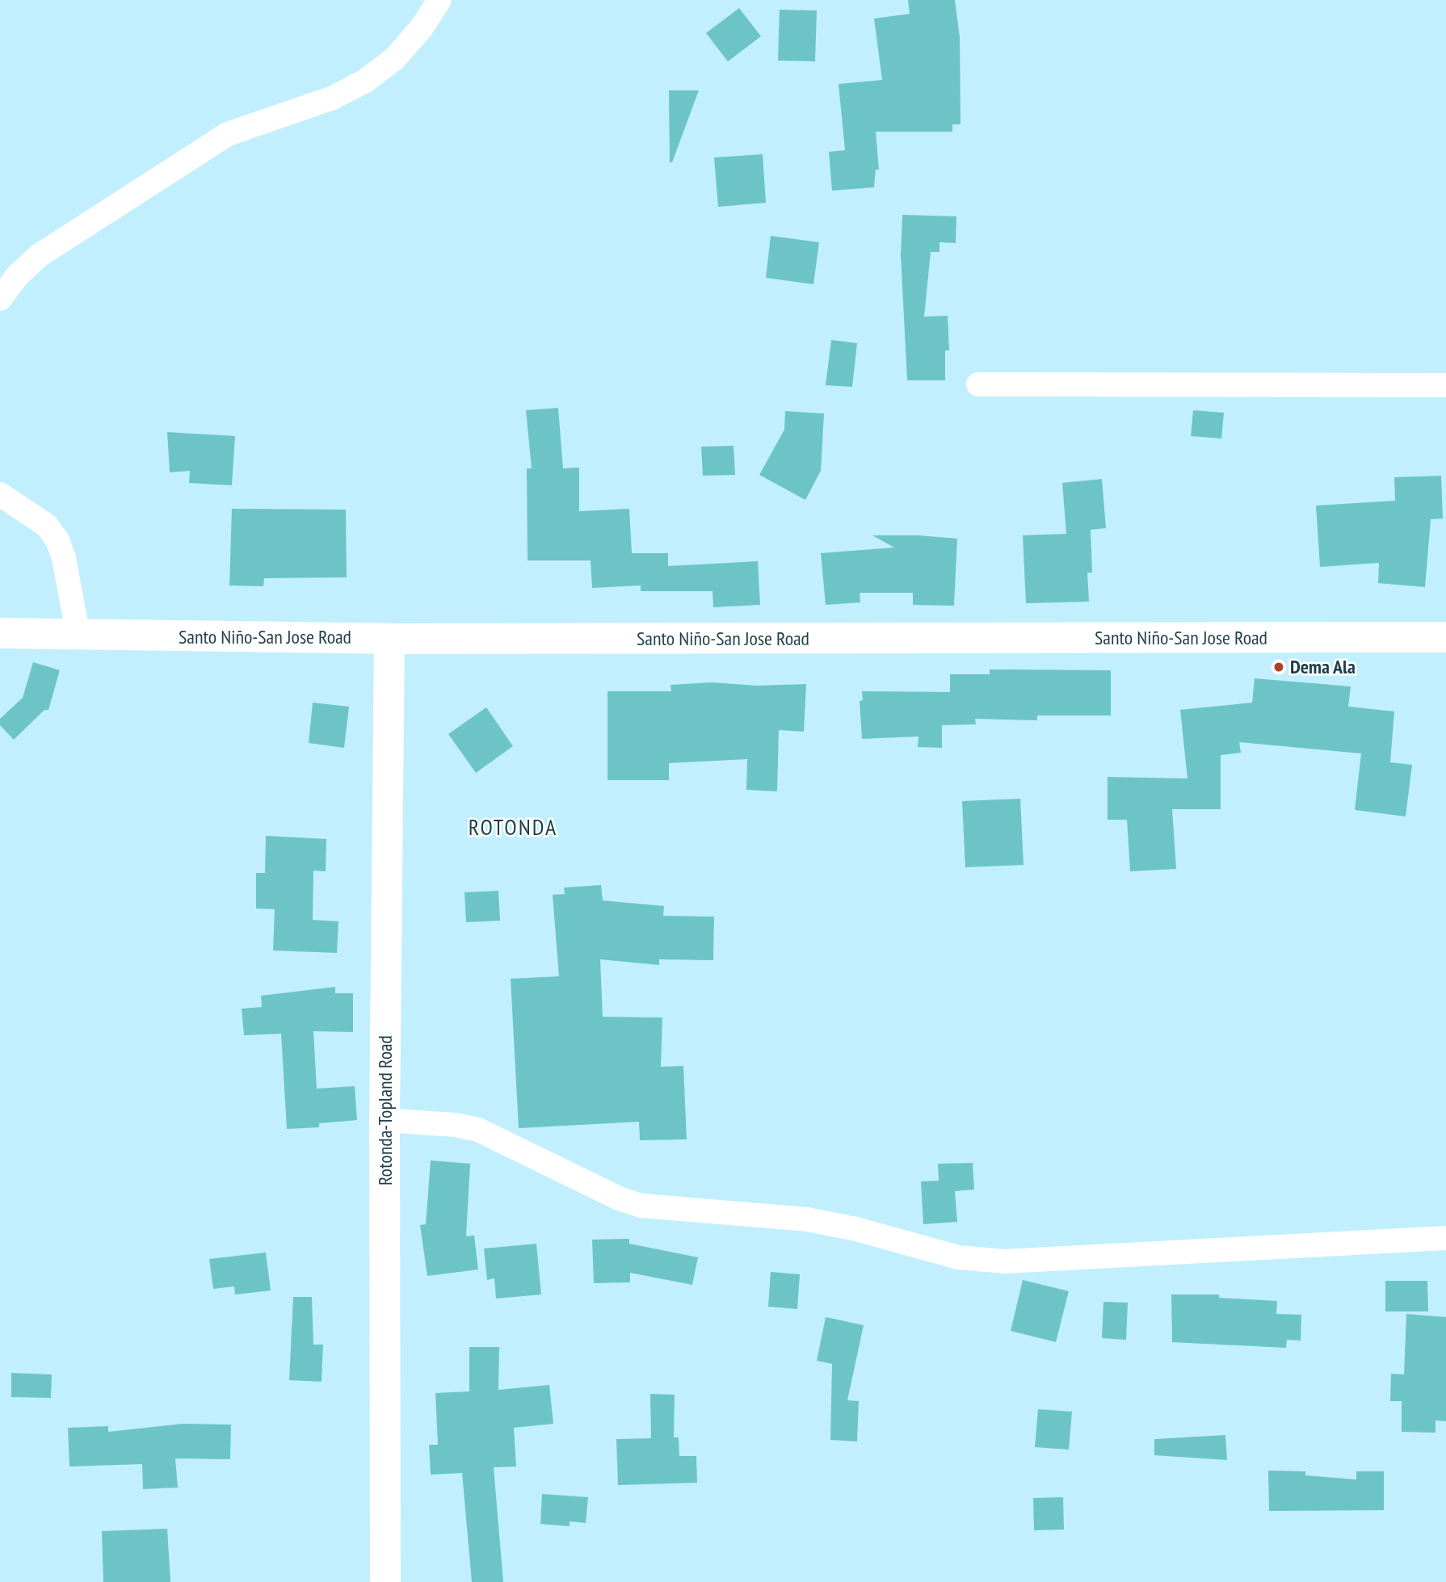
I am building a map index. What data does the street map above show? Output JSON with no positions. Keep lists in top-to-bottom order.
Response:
{
  "streets": {
    "main road": ["Santo Niño-San Jose Road", "Rotonda-Topland Road"]
  },
  "crossings": [
    ["Santo Niño-San Jose Road", "Rotonda-Topland Road"]
  ],
  "districts": ["ROTONDA"],
  "places": ["Dema Ala"]
}
